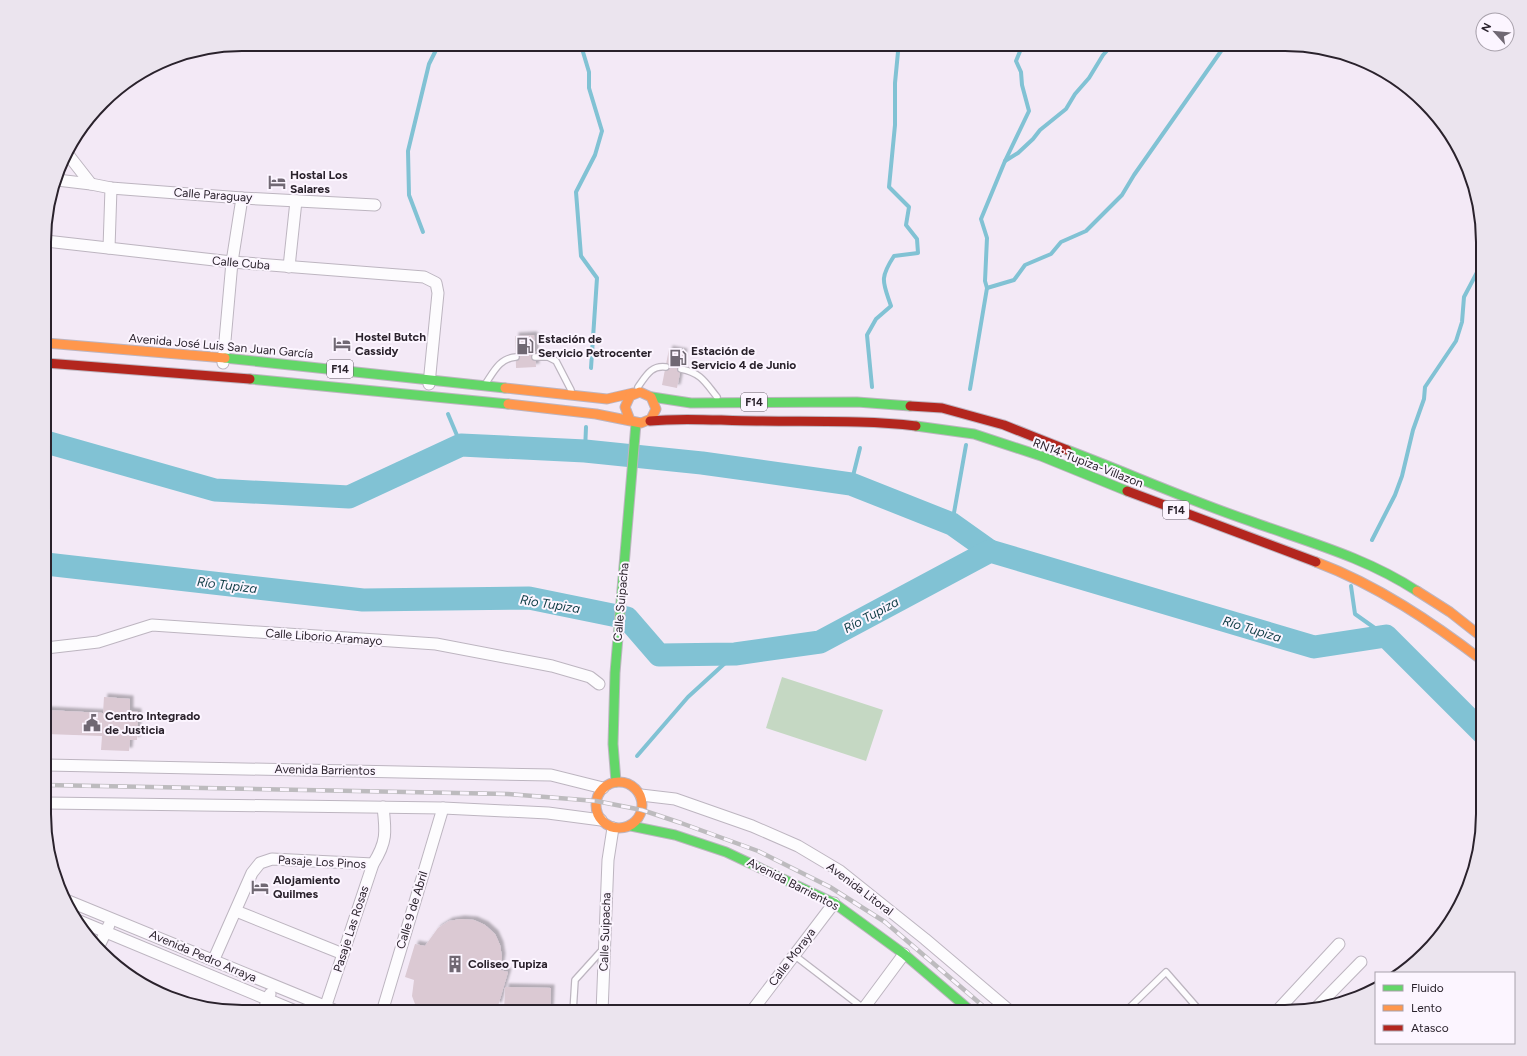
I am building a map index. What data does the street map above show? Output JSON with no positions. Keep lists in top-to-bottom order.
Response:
{
  "streets": {
    "main road": [
      "Avenida José Luis San Juan García",
      "F14",
      "RN14: Tupiza-Villazon",
      "Calle Suipacha",
      "Avenida Barrientos"
    ],
    "street": [
      "Calle Paraguay",
      "Calle Cuba",
      "Calle Liborio Aramayo",
      "Pasaje Los Pinos",
      "Avenida Litoral",
      "Calle 9 de Abril",
      "Pasaje Las Rosas",
      "Avenida Pedro Arraya",
      "Calle Moraya"
    ]
  },
  "crossings": [
    ["Calle Cuba", "Avenida José Luis San Juan García"],
    ["Avenida José Luis San Juan García", "F14"],
    ["Avenida José Luis San Juan García", "RN14: Tupiza-Villazon"],
    ["Avenida José Luis San Juan García", "Calle Suipacha"],
    ["F14", "RN14: Tupiza-Villazon"],
    ["F14", "Calle Suipacha"],
    ["RN14: Tupiza-Villazon", "Calle Suipacha"],
    ["Calle Suipacha", "Avenida Barrientos"],
    ["Calle Suipacha", "Avenida Litoral"],
    ["Avenida Barrientos", "Avenida Litoral"],
    ["Avenida Barrientos", "Calle Moraya"],
    ["Pasaje Los Pinos", "Pasaje Las Rosas"],
    ["Pasaje Los Pinos", "Avenida Pedro Arraya"],
    ["Pasaje Las Rosas", "Avenida Pedro Arraya"]
  ],
  "water": ["Río Tupiza"],
  "places": {
    "hotel": ["Hostal Los Salares", "Hostel Butch Cassidy", "Alojamiento Quilmes"],
    "fuel station": ["Estación de Servicio Petrocenter", "Estación de Servicio 4 de Junio"],
    "public building": ["Centro Integrado de Justicia"],
    "building": ["Coliseo Tupiza"]
  },
  "legend": ["Fluido", "Lento", "Atasco"],
  "north": "top left"
}
